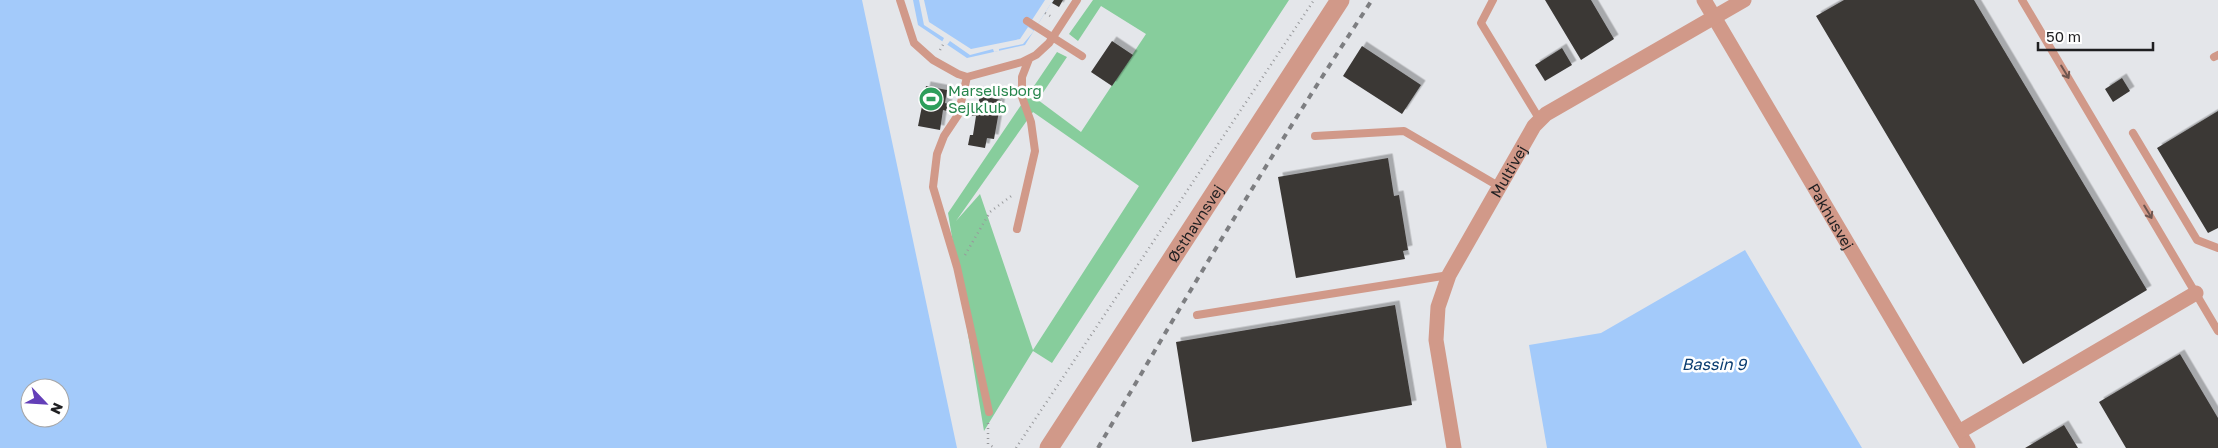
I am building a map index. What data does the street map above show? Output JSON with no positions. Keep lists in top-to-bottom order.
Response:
{
  "streets": {
    "street": ["Multivej", "Pakhusvej", "Østhavnsvej"]
  },
  "crossings": [
    ["Multivej", "Pakhusvej"]
  ],
  "water": ["Bassin 9"],
  "places": {
    "sports": ["Marselisborg Sejlklub"]
  },
  "scale_bar": "50 m",
  "north": "bottom right"
}
